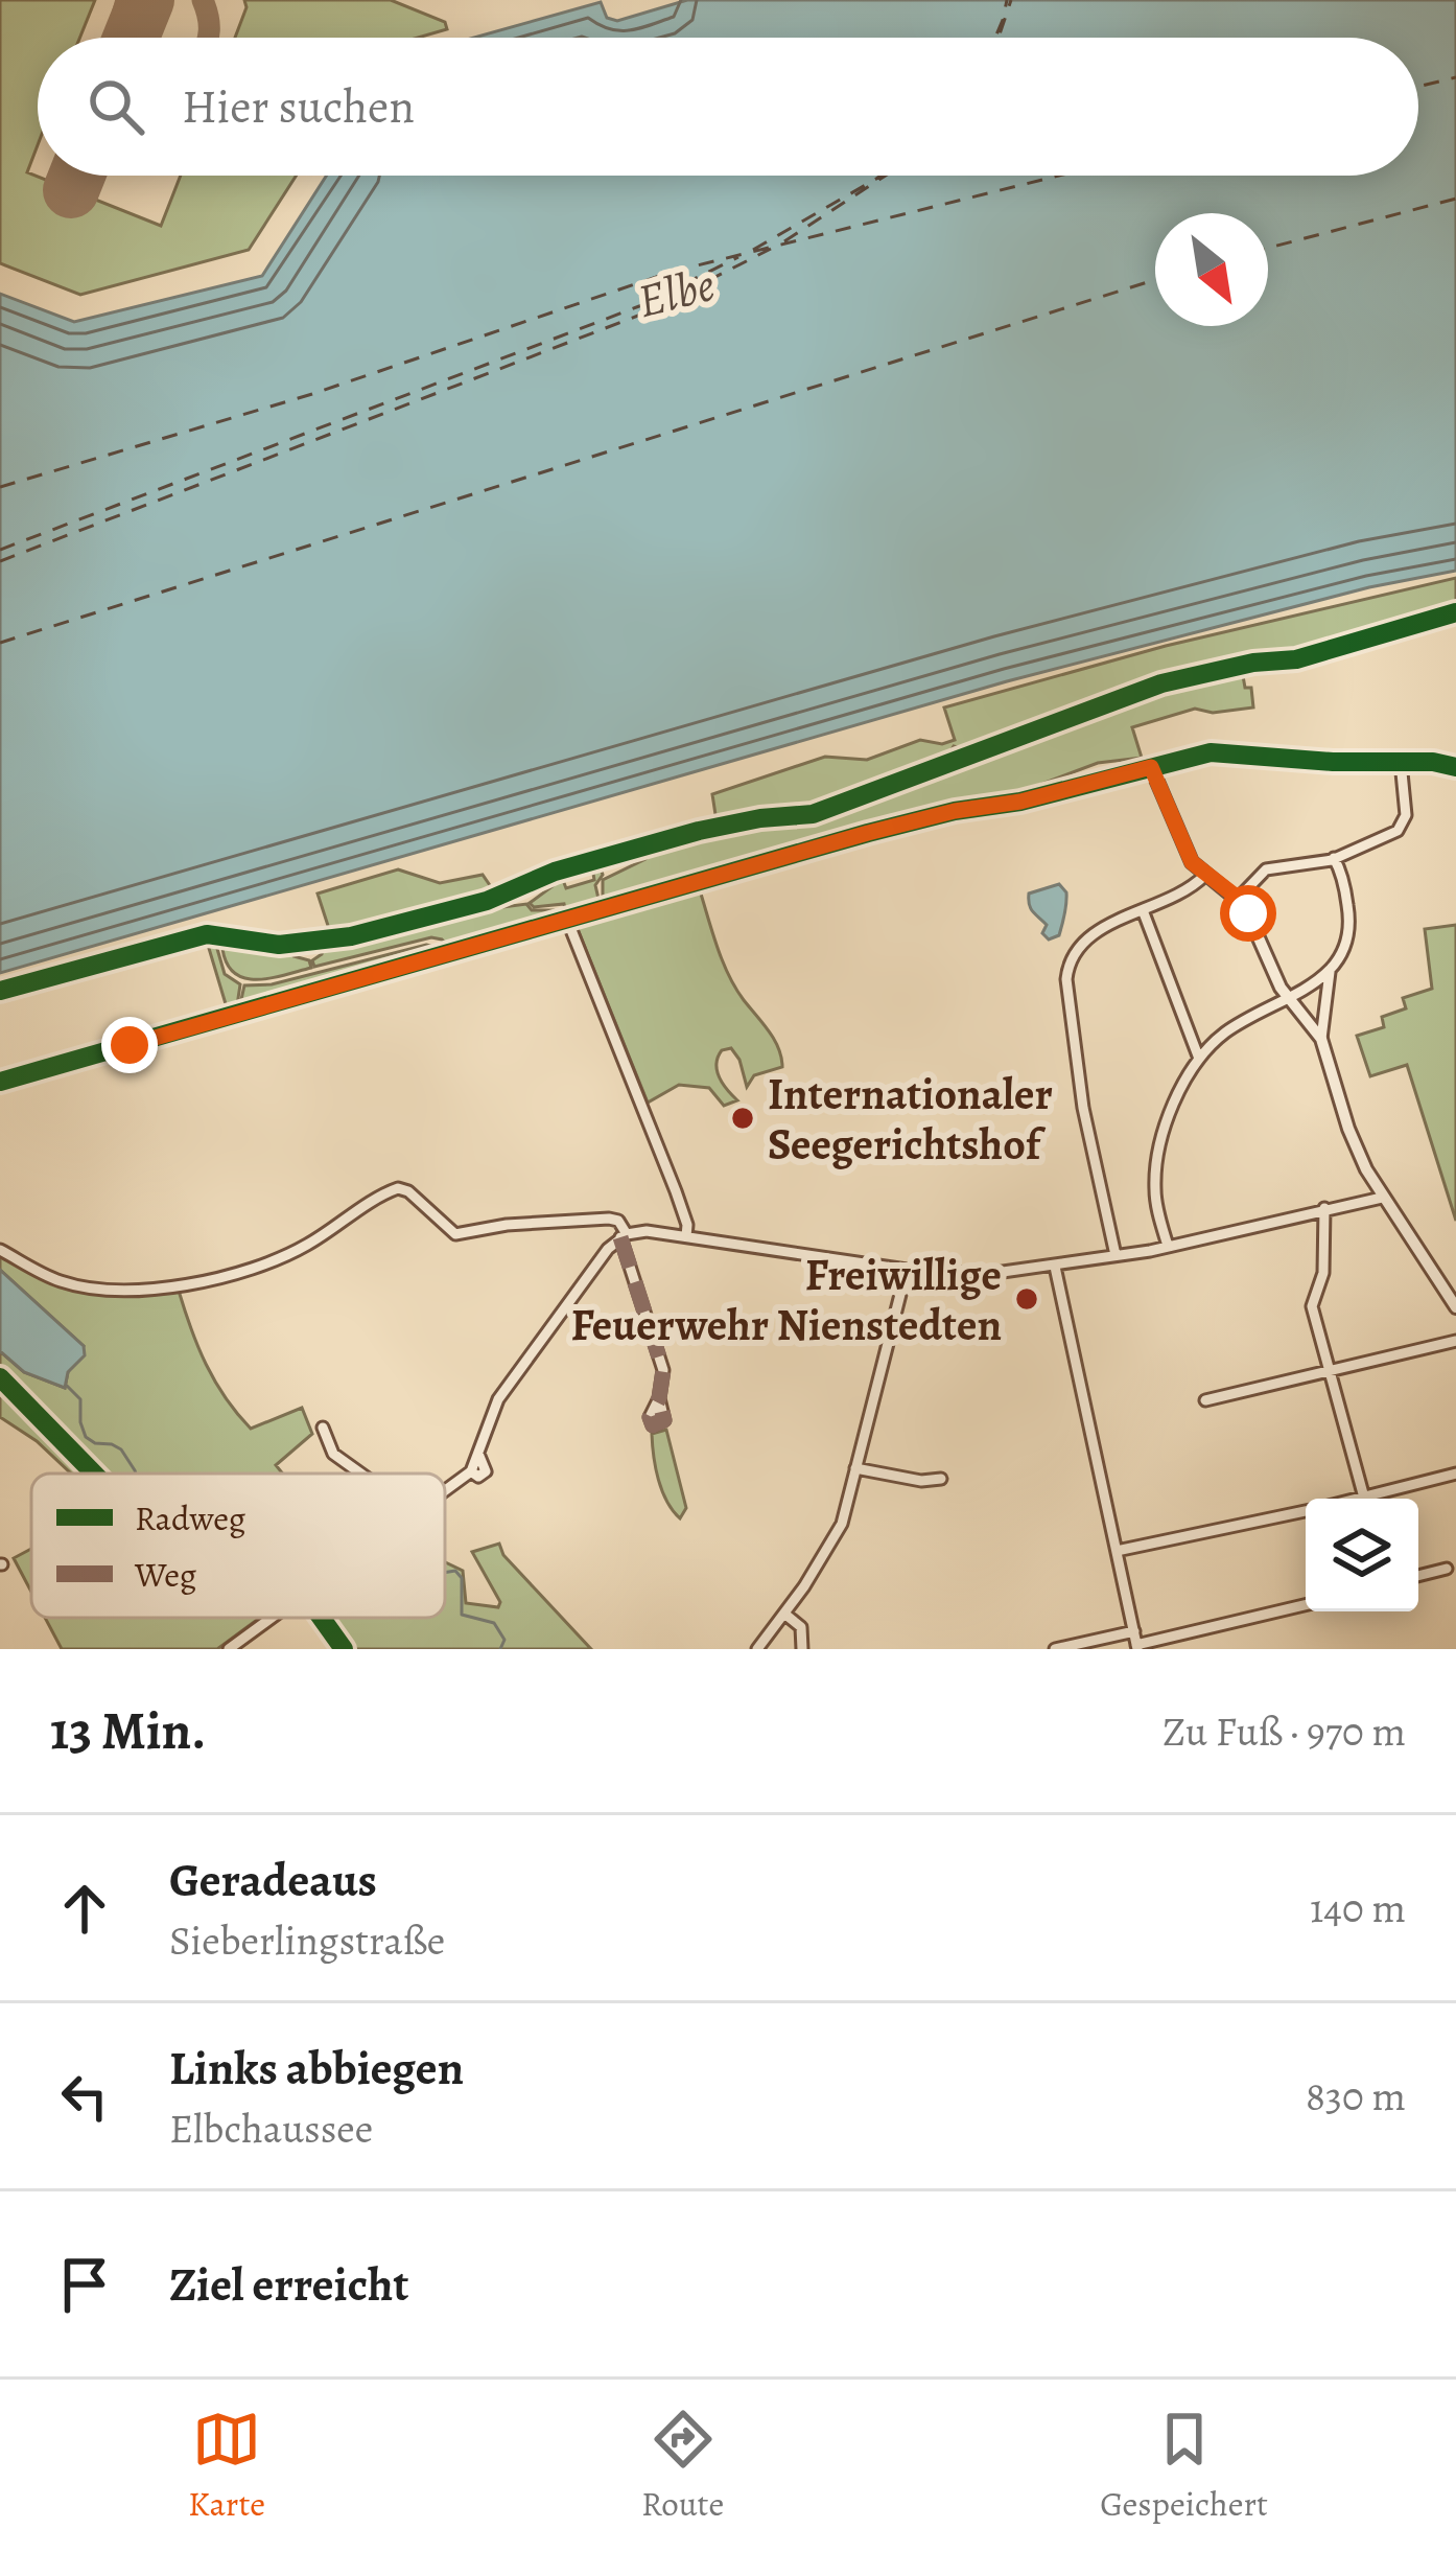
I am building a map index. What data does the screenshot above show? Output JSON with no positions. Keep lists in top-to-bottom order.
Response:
{
  "water": ["Elbe"],
  "places": ["Internationaler Seegerichtshof", "Freiwillige Feuerwehr Nienstedten"],
  "legend": ["Radweg", "Weg"],
  "north": "bottom right",
  "page": {
    "search": "Hier suchen",
    "heading": ["13 Min.", "Zu Fuß · 970 m"],
    "list": [
      ["Geradeaus", "Sieberlingstraße", "140 m"],
      ["Links abbiegen", "Elbchaussee", "830 m"],
      "Ziel erreicht"
    ],
    "nav": ["Karte", "Route", "Gespeichert"]
  }
}
